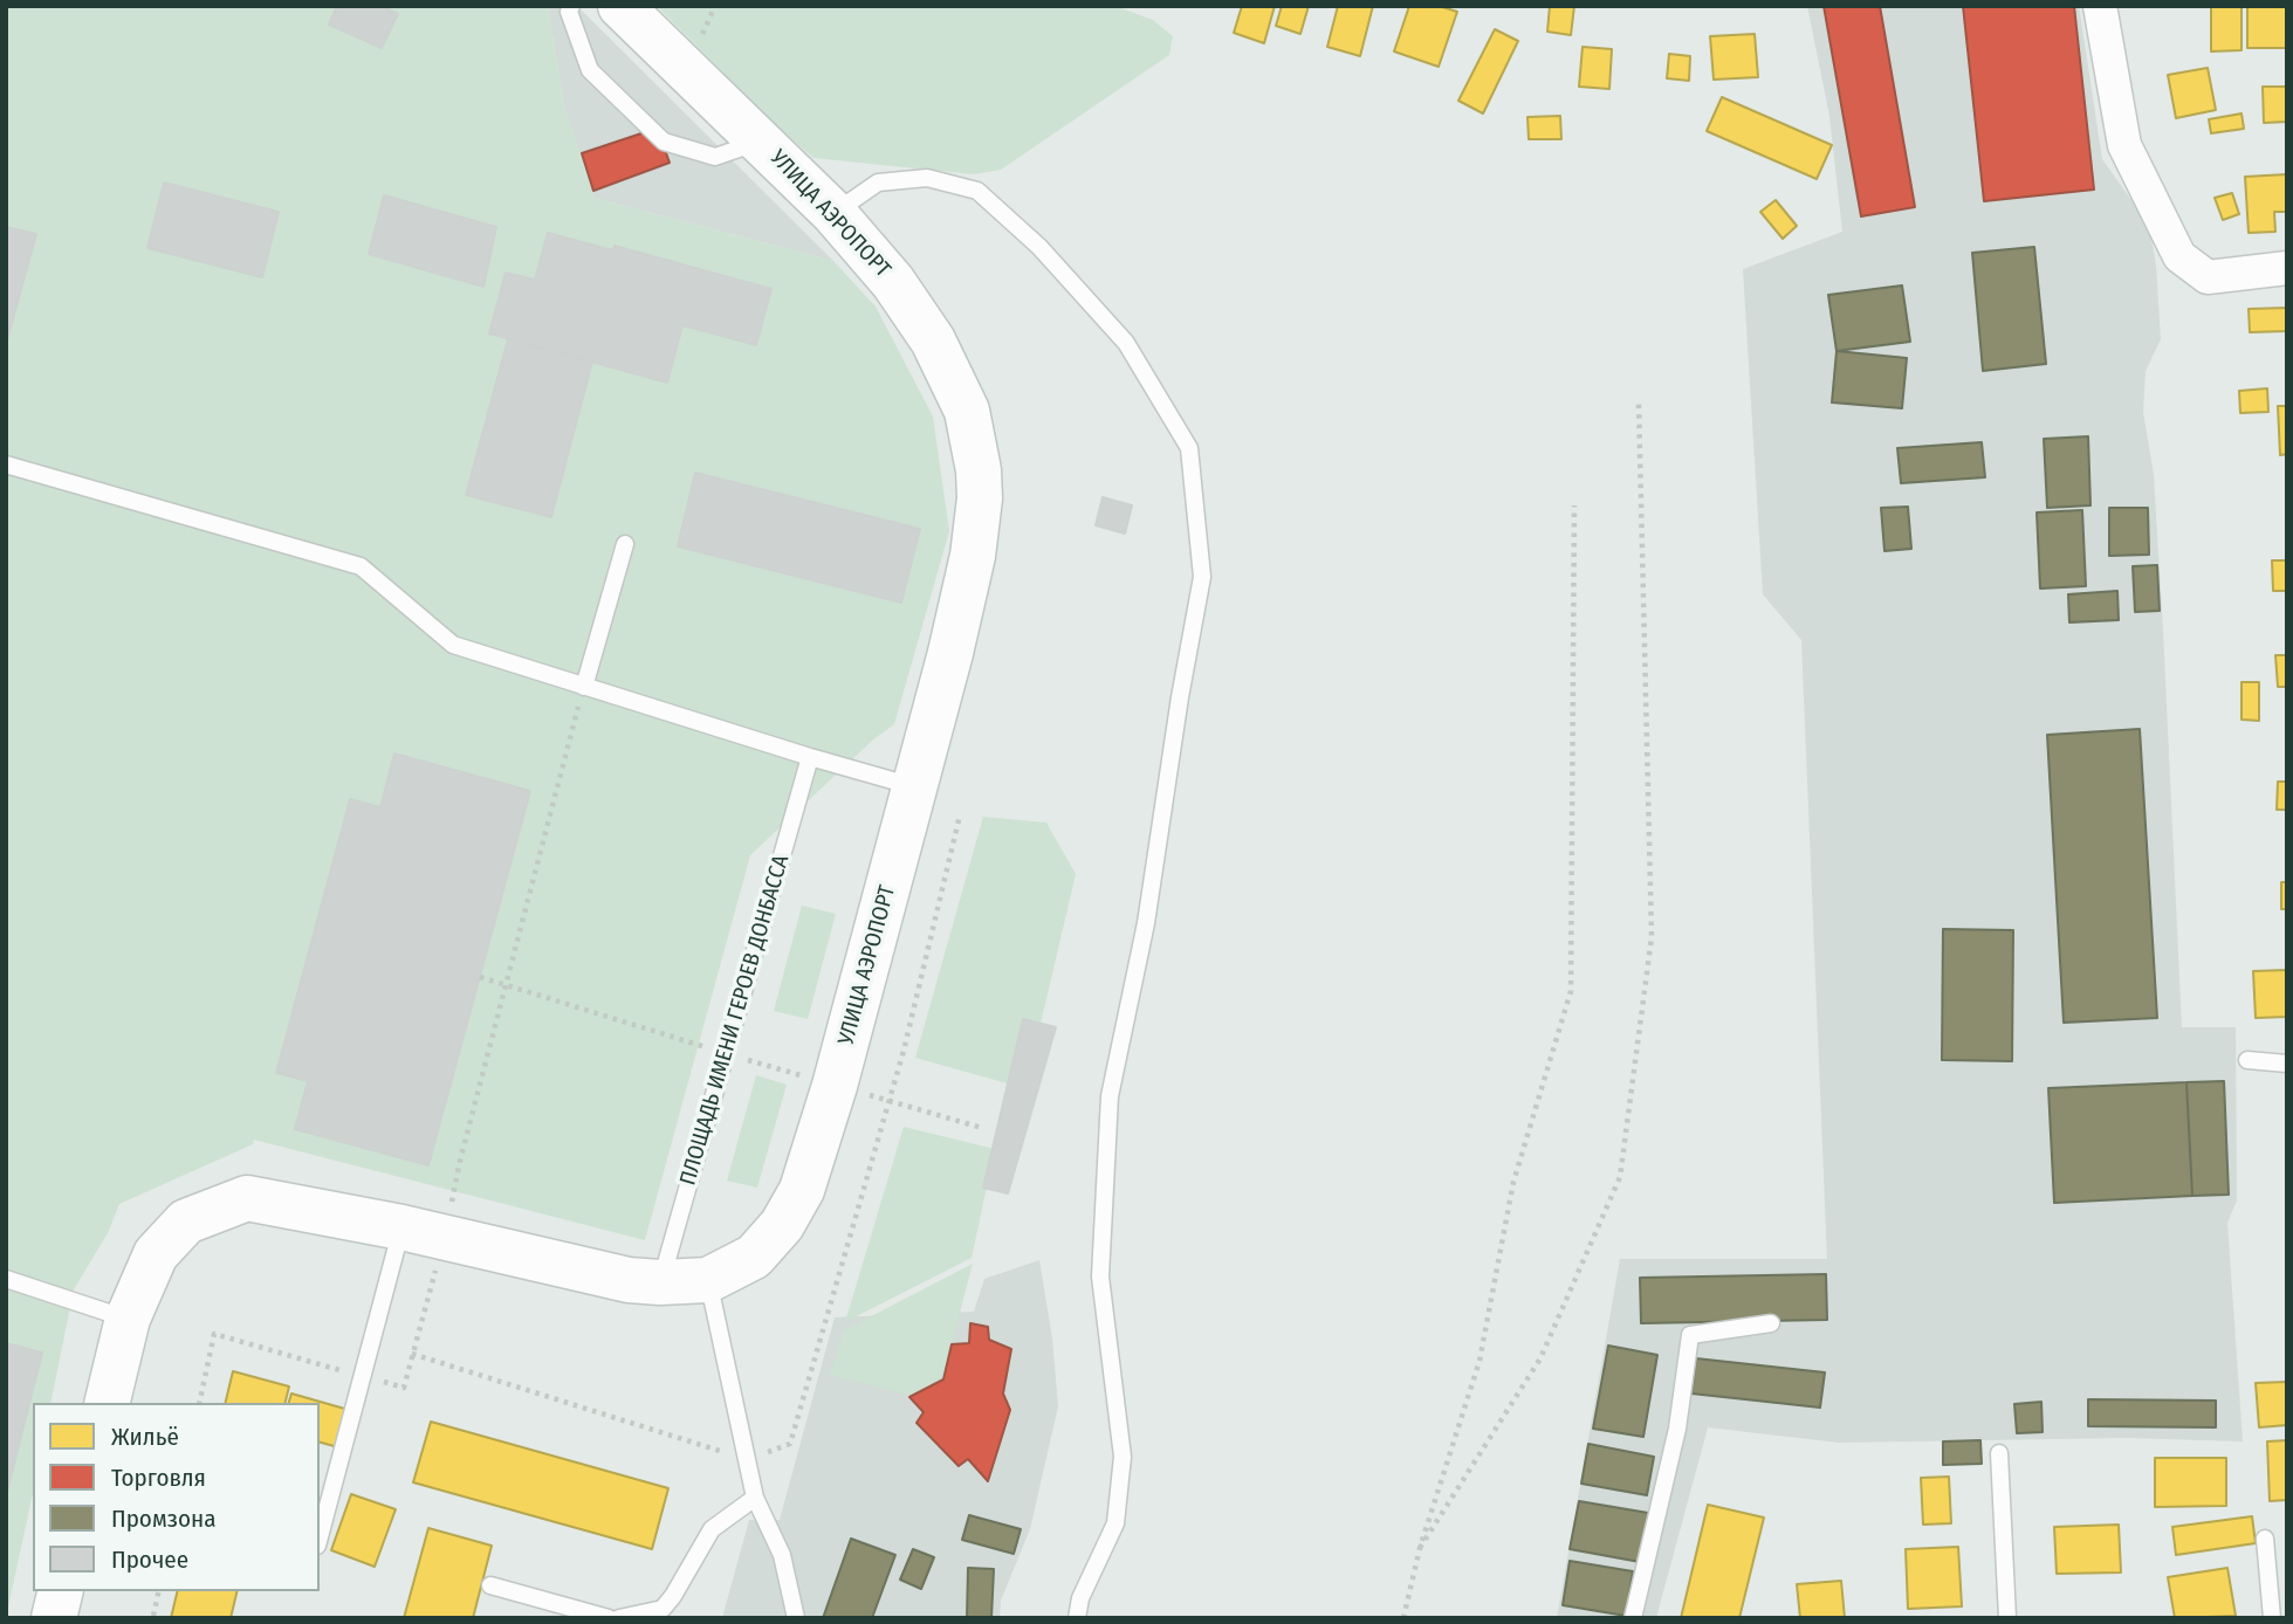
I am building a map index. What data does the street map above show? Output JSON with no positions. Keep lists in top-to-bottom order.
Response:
{
  "streets": {
    "main road": ["УЛИЦА АЭРОПОРТ"],
    "lane": ["ПЛОЩАДЬ ИМЕНИ ГЕРОЕВ ДОНБАССА"]
  },
  "crossings": [
    ["УЛИЦА АЭРОПОРТ", "ПЛОЩАДЬ ИМЕНИ ГЕРОЕВ ДОНБАССА"]
  ],
  "legend": [
    "Жильё",
    "Торговля",
    "Промзона",
    "Прочее"
  ]
}
